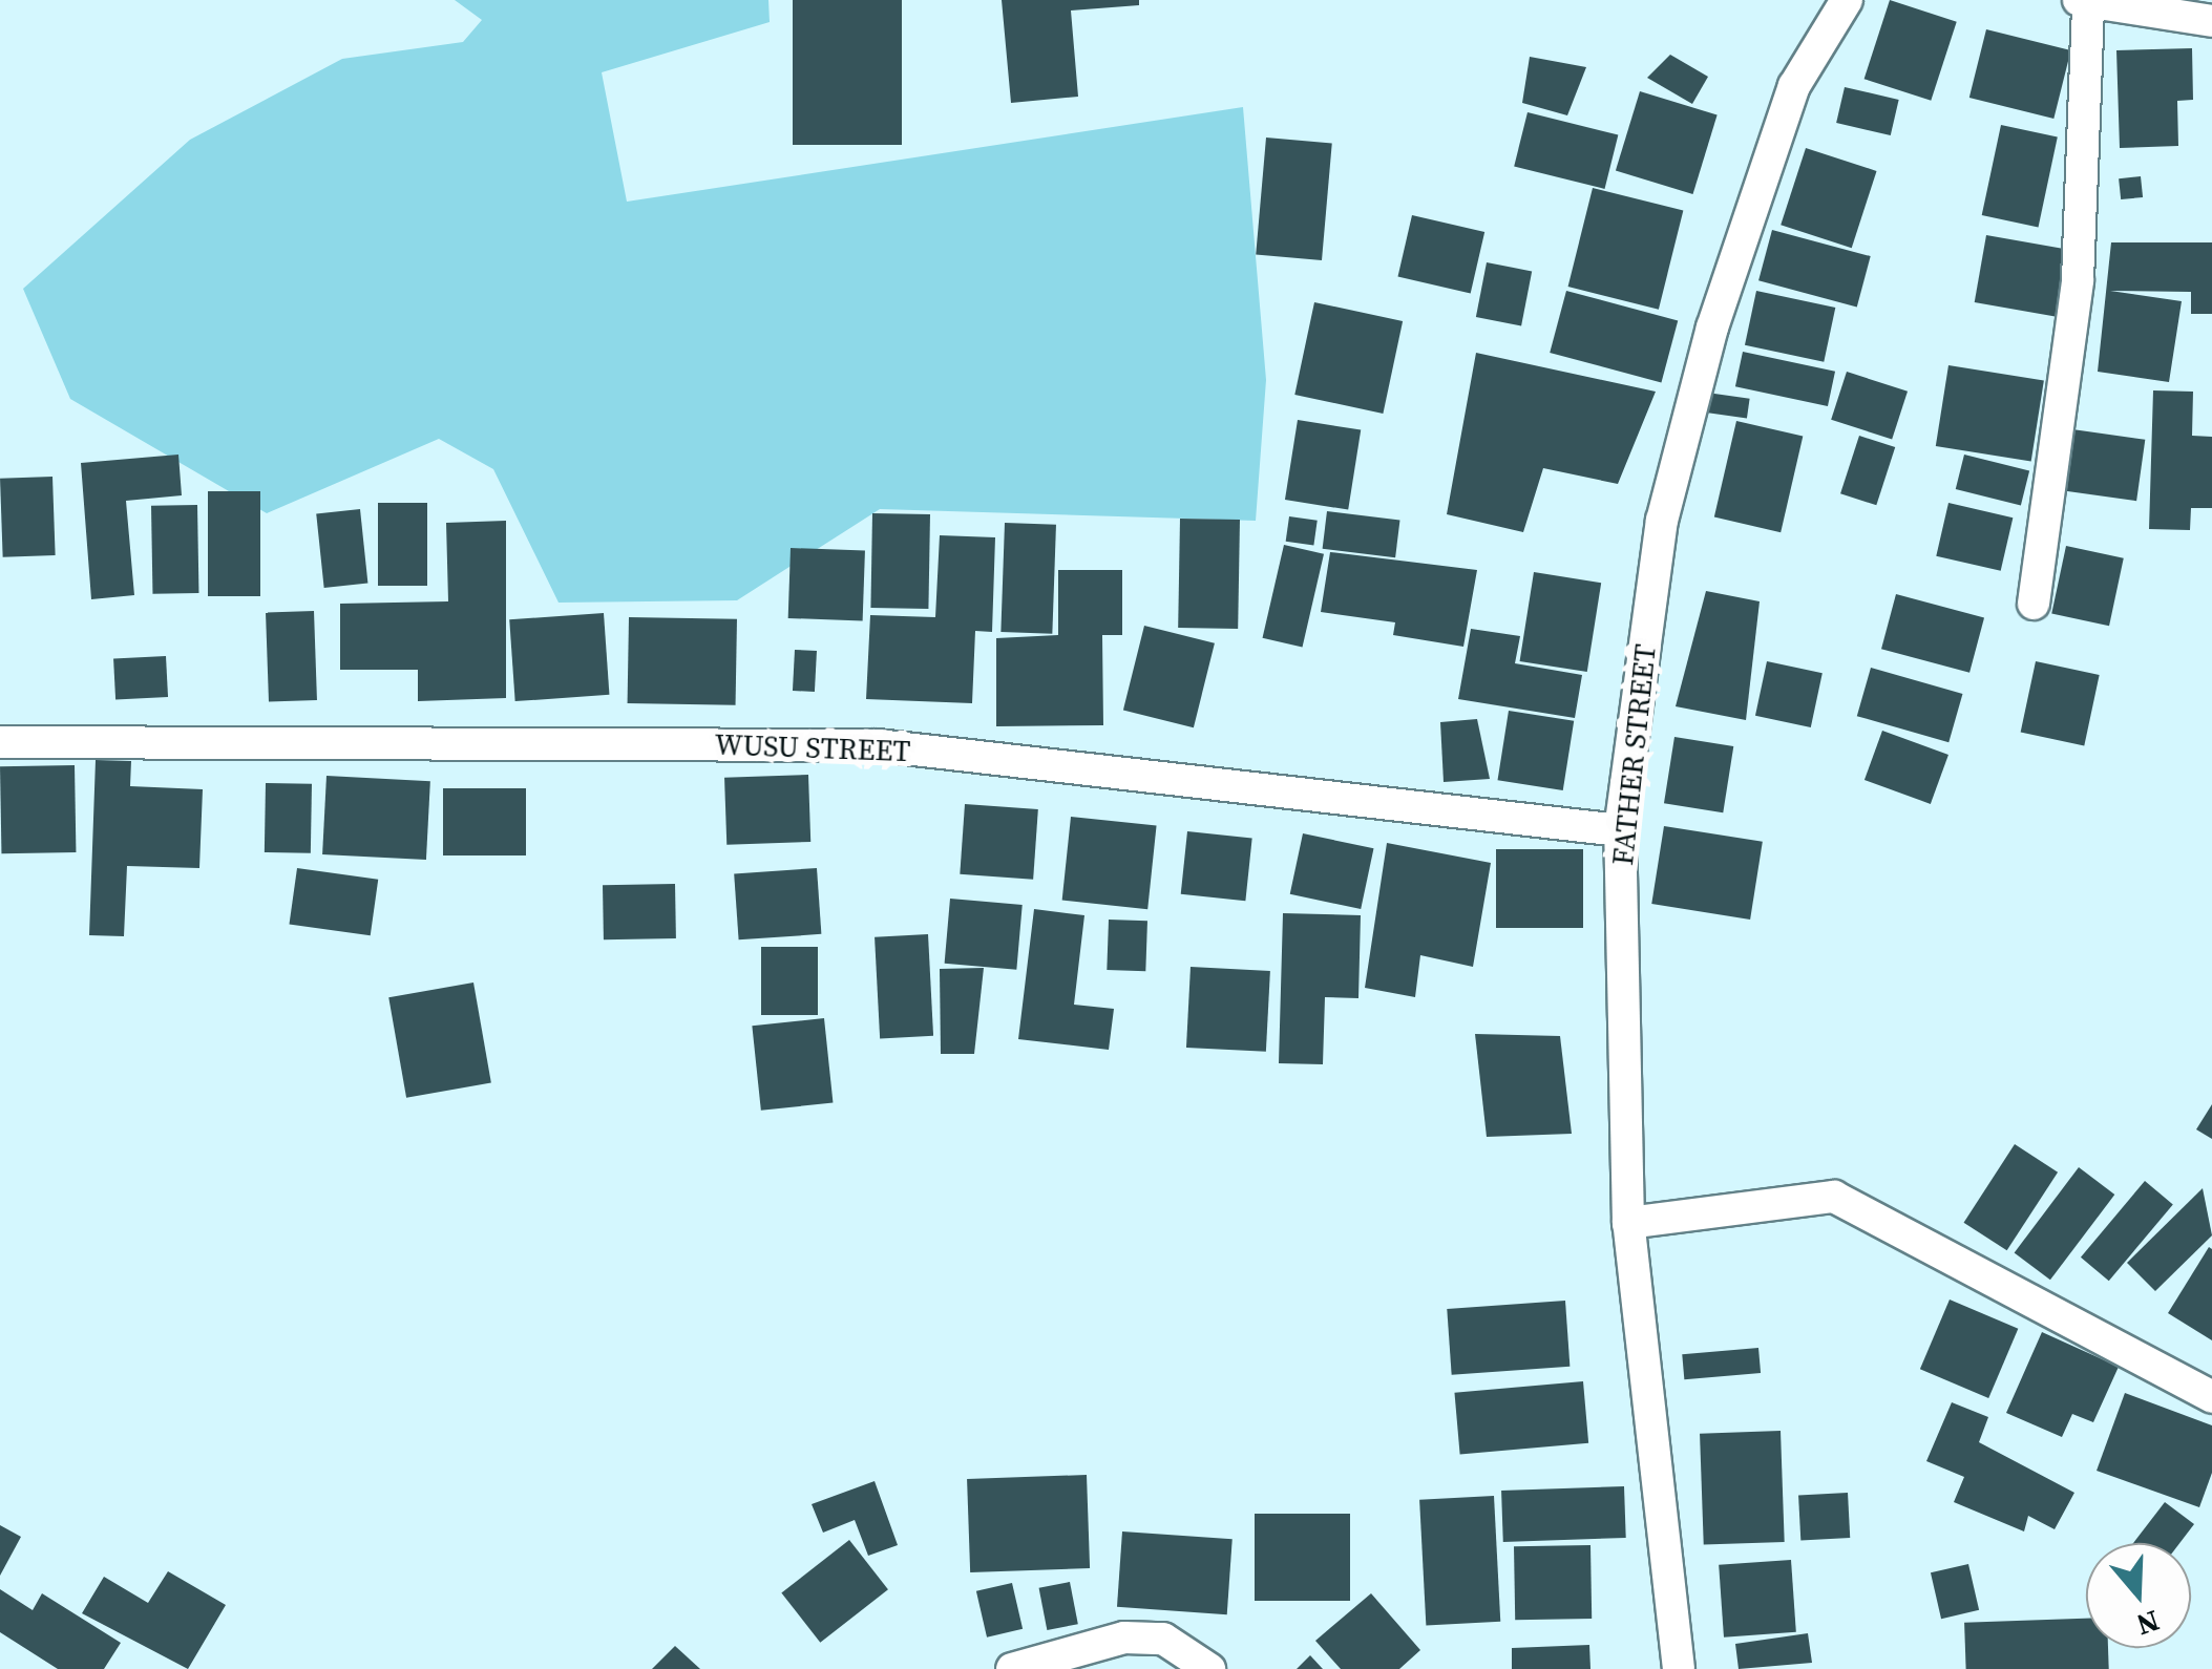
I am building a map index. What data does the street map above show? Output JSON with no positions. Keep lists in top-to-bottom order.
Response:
{
  "streets": {
    "street": ["WUSU STREET", "FATHER STREET"]
  },
  "crossings": [
    ["WUSU STREET", "FATHER STREET"]
  ],
  "north": "bottom"
}
